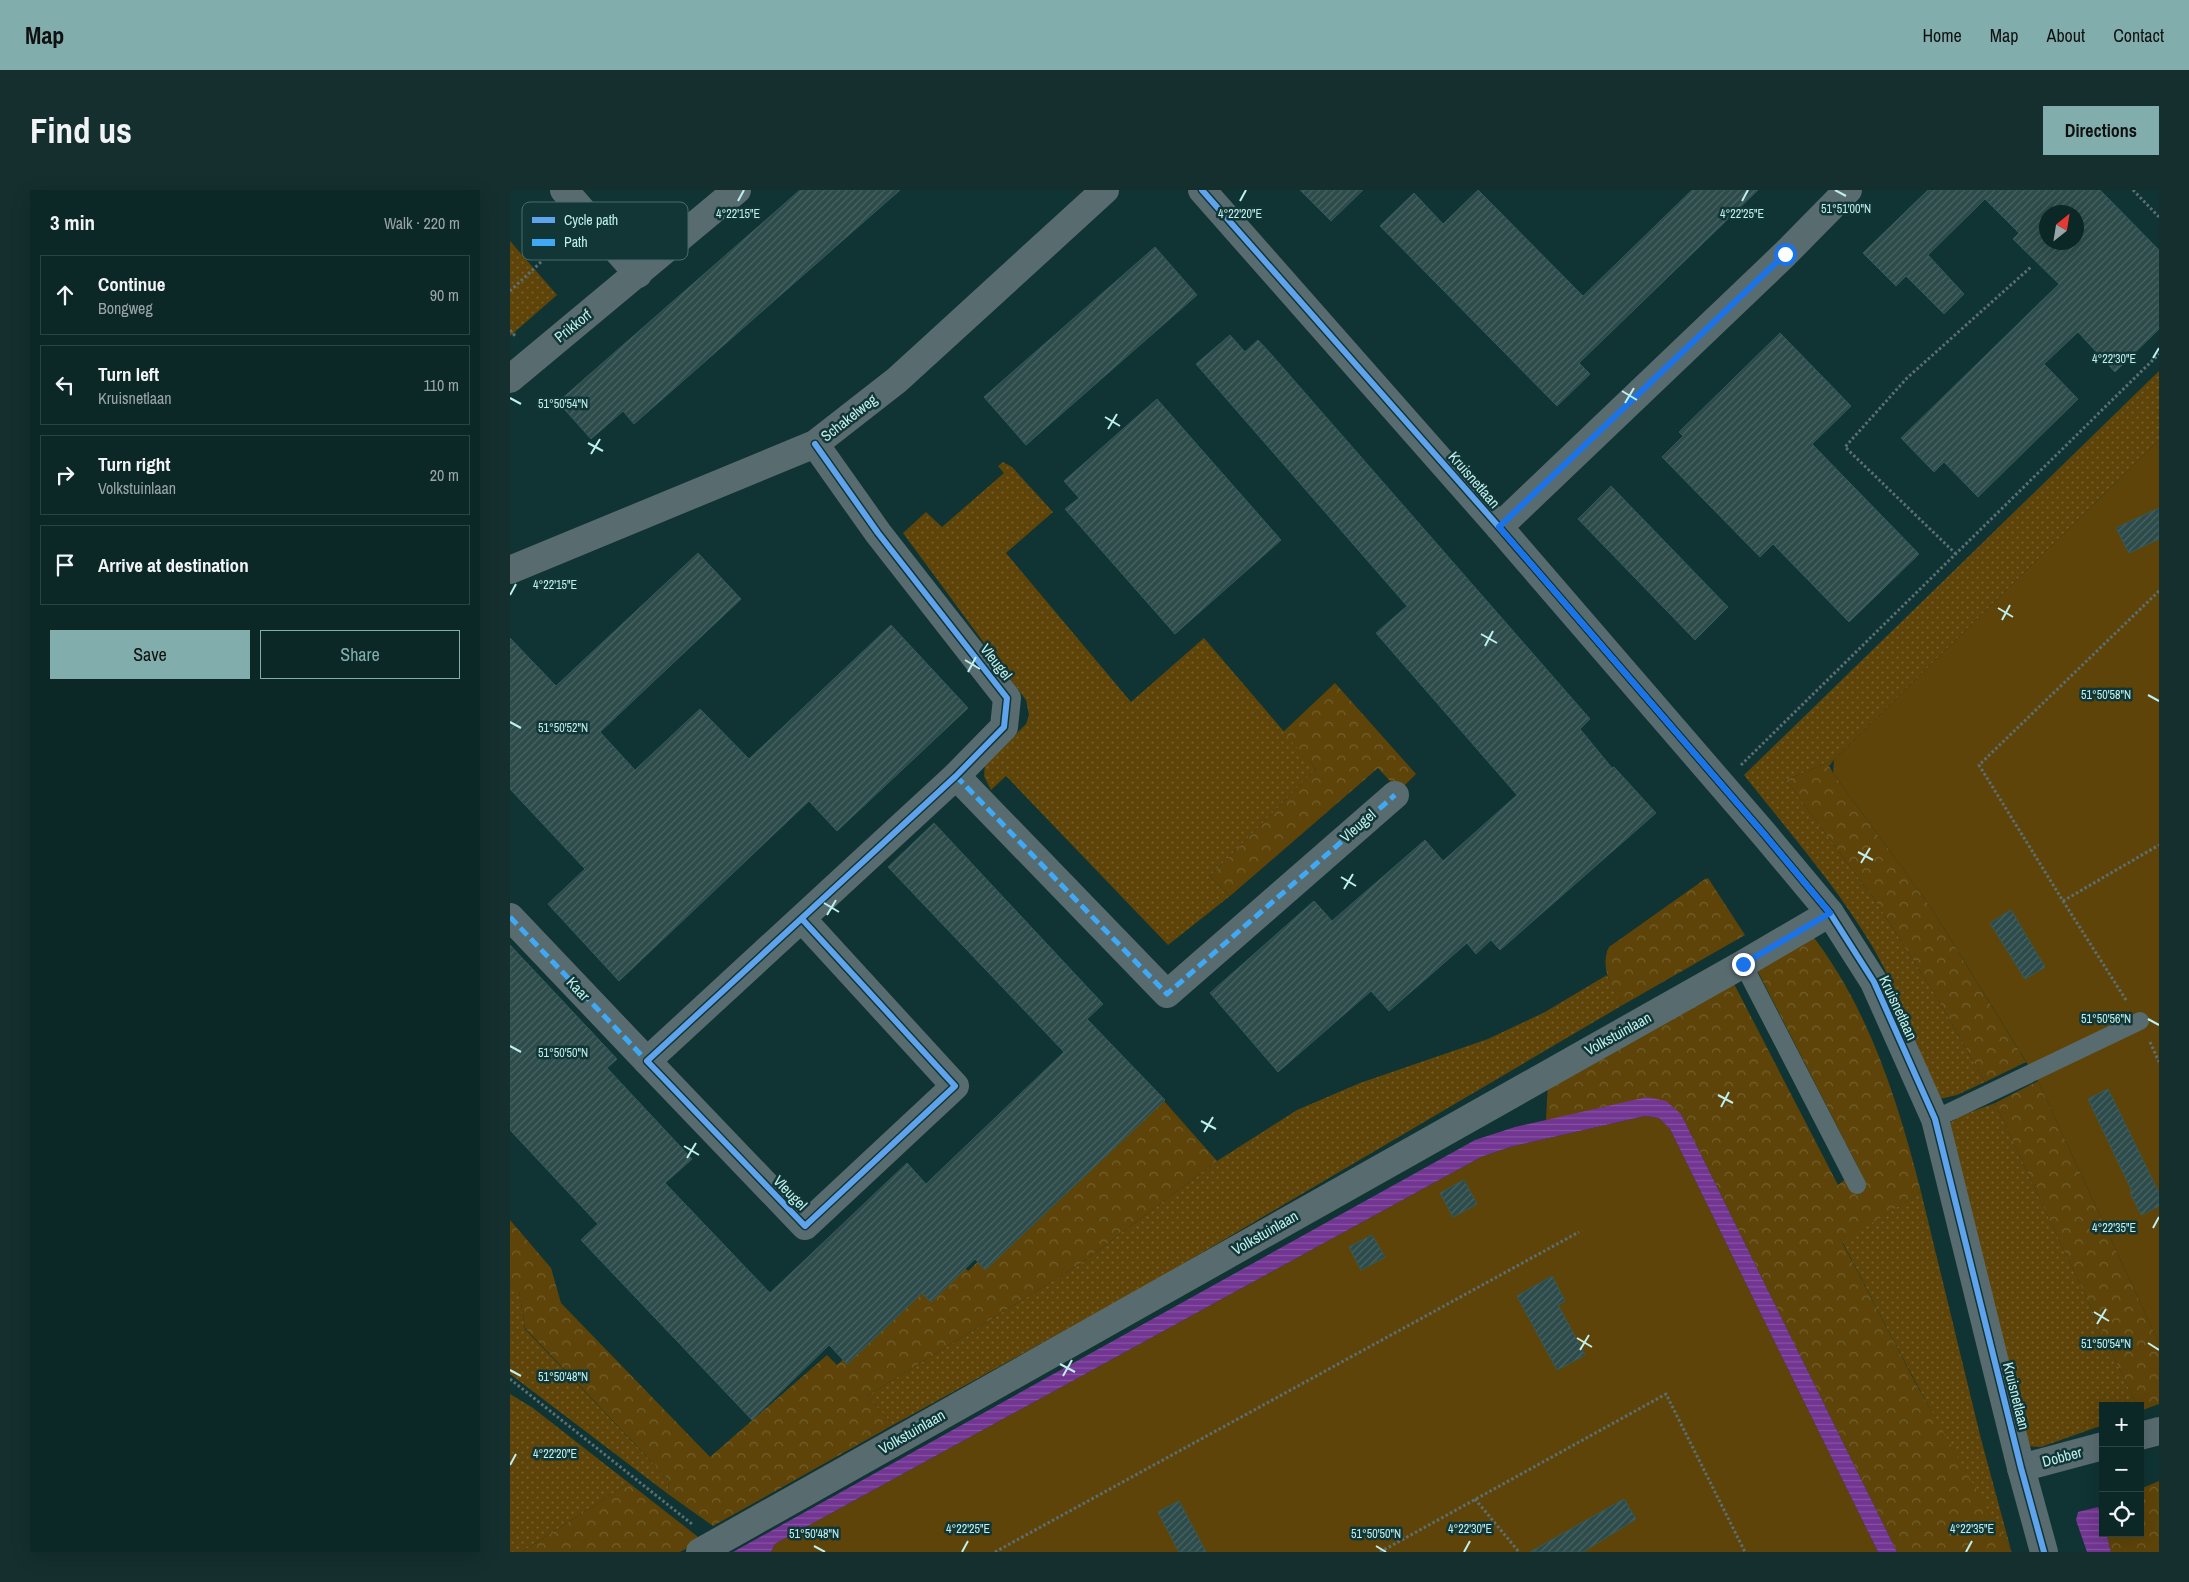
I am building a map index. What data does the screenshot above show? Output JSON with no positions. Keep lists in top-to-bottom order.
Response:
{
  "streets": {
    "street": [
      "Prikkorf",
      "Schakelweg",
      "Kruisnetlaan",
      "Vleugel",
      "Kaar",
      "Volkstuinlaan",
      "Dobber"
    ]
  },
  "crossings": [
    ["Schakelweg", "Vleugel"],
    ["Kruisnetlaan", "Volkstuinlaan"],
    ["Kruisnetlaan", "Dobber"],
    ["Vleugel", "Kaar"]
  ],
  "legend": ["Cycle path", "Path"],
  "north": "top right",
  "page": {
    "header": "Map",
    "nav": [
      "Home",
      "Map",
      "About",
      "Contact"
    ],
    "buttons": [
      "Directions",
      ["Save", "Share"]
    ],
    "title": "Find us",
    "heading": ["3 min", "Walk · 220 m"],
    "list": [
      ["Continue", "Bongweg", "90 m"],
      ["Turn left", "Kruisnetlaan", "110 m"],
      ["Turn right", "Volkstuinlaan", "20 m"],
      "Arrive at destination"
    ],
    "map_buttons": ["+", "−"]
  },
  "coordinates": [
    "51°51'00\"N",
    "4°22'15\"E",
    "4°22'20\"E",
    "4°22'25\"E",
    "4°22'30\"E",
    "51°50'54\"N",
    "51°50'58\"N",
    "51°50'52\"N",
    "51°50'56\"N",
    "51°50'50\"N",
    "4°22'35\"E",
    "51°50'48\"N"
  ]
}
